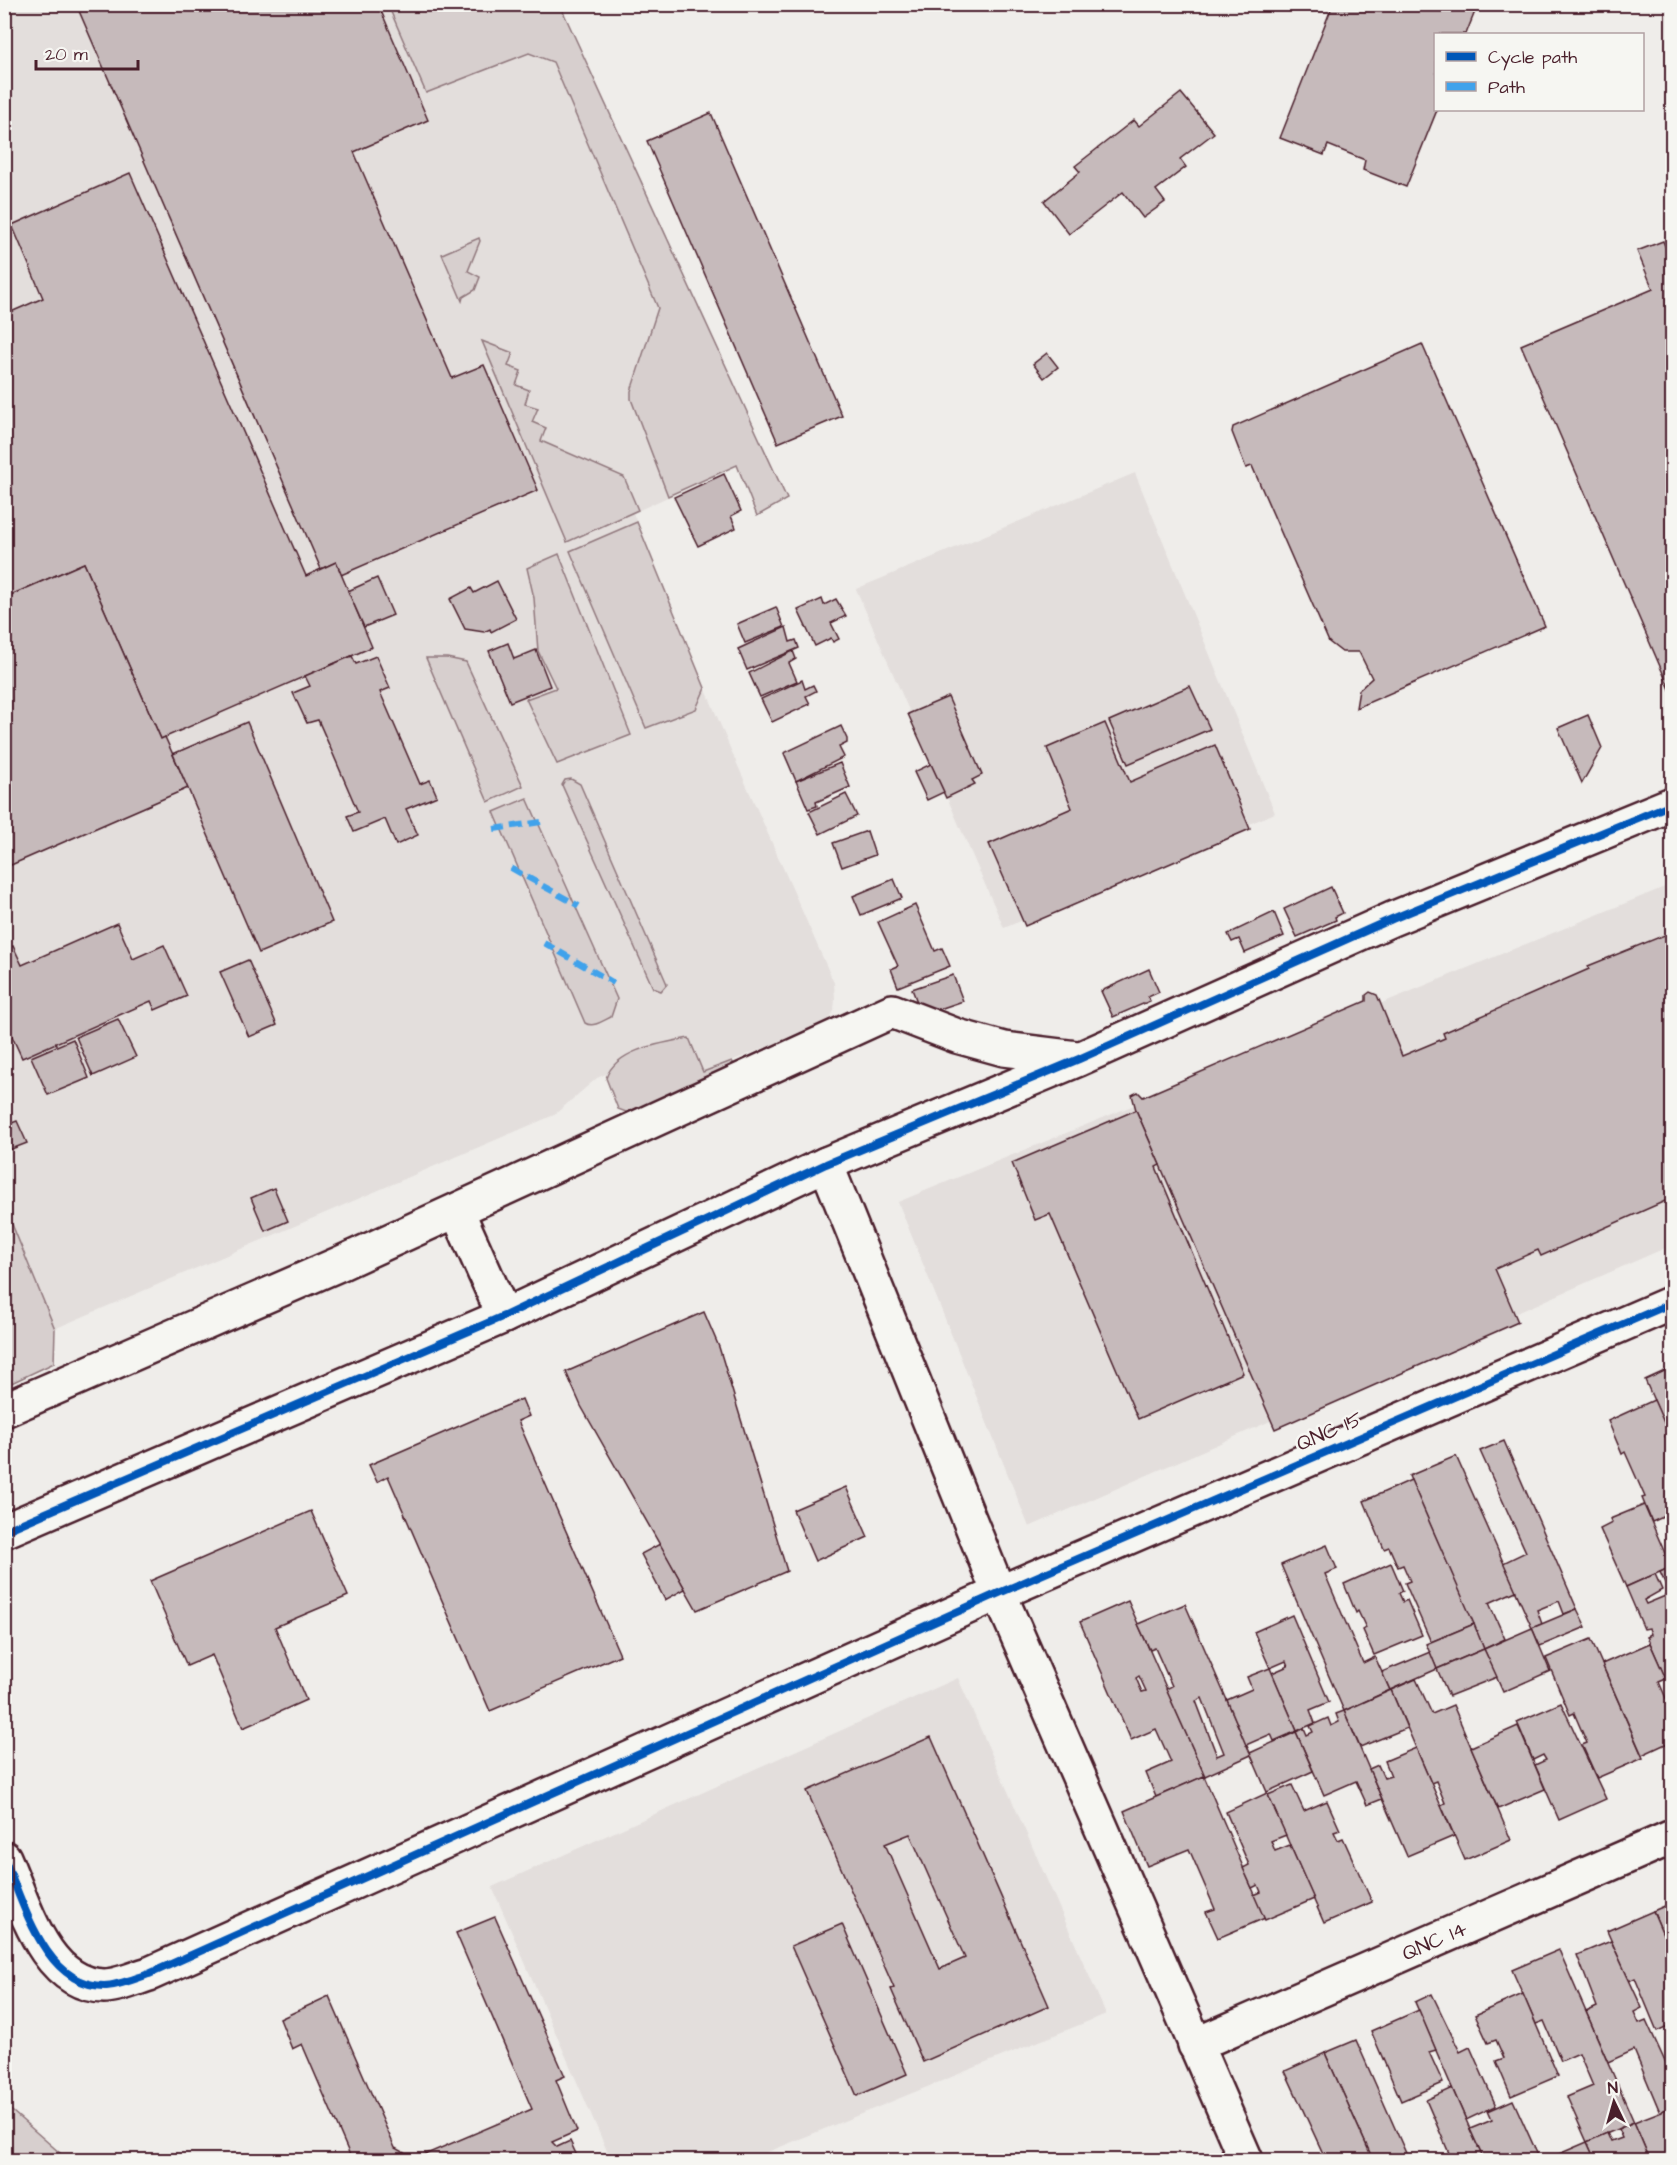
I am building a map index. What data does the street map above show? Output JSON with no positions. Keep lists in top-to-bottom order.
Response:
{
  "streets": {
    "street": ["QNC 15", "QNC 14"]
  },
  "legend": ["Cycle path", "Path"],
  "scale_bar": "20 m",
  "north": "top"
}
